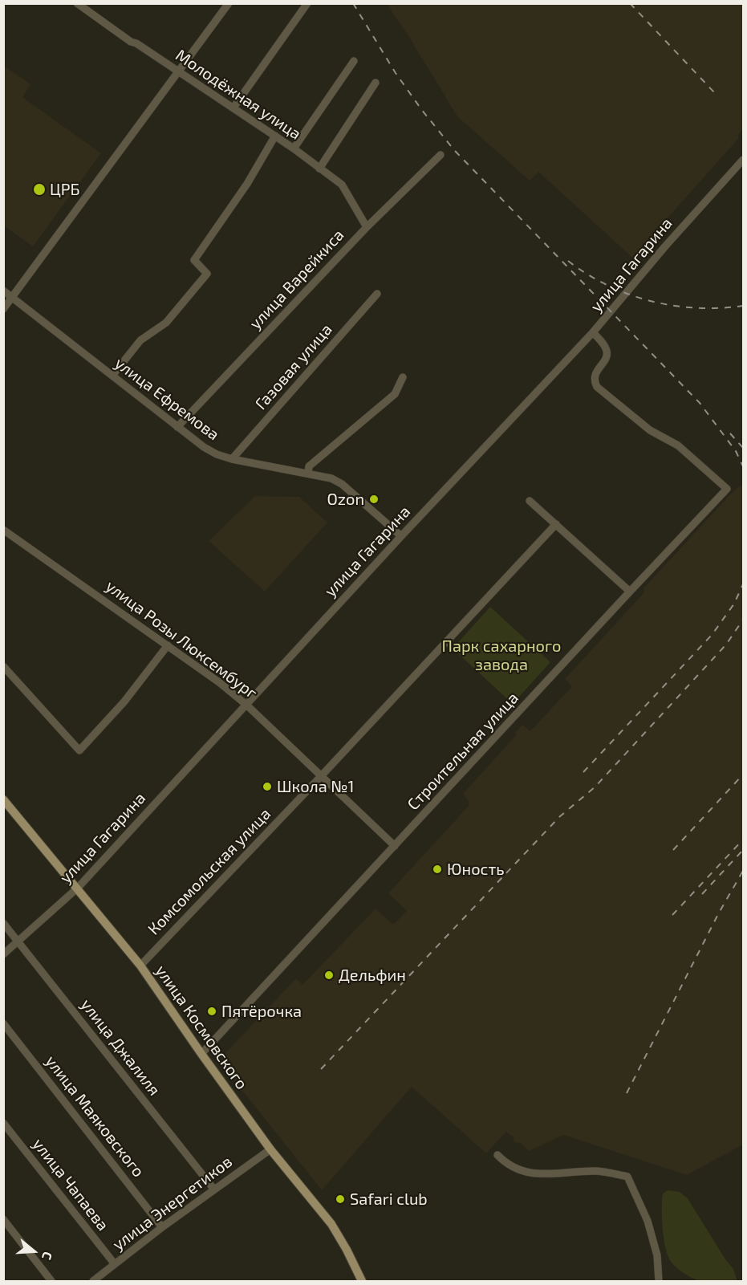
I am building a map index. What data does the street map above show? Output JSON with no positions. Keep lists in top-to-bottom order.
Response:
{
  "streets": {
    "main road": ["улица Космовского"],
    "street": [
      "Молодёжная улица",
      "улица Гагарина",
      "улица Варейкиса",
      "Газовая улица",
      "улица Ефремова",
      "улица Розы Люксембург",
      "Строительная улица",
      "Комсомольская улица",
      "улица Джалиля",
      "улица Маяковского",
      "улица Чапаева",
      "улица Энергетиков"
    ]
  },
  "crossings": [
    ["Молодёжная улица", "улица Варейкиса"],
    ["улица Гагарина", "улица Ефремова"],
    ["улица Гагарина", "улица Розы Люксембург"],
    ["улица Гагарина", "Строительная улица"],
    ["улица Гагарина", "улица Космовского"],
    ["улица Гагарина", "улица Джалиля"],
    ["улица Варейкиса", "улица Ефремова"],
    ["Газовая улица", "улица Ефремова"],
    ["улица Розы Люксембург", "Строительная улица"],
    ["улица Розы Люксембург", "Комсомольская улица"],
    ["Строительная улица", "улица Космовского"],
    ["Комсомольская улица", "улица Космовского"],
    ["улица Космовского", "улица Энергетиков"],
    ["улица Джалиля", "улица Энергетиков"],
    ["улица Маяковского", "улица Энергетиков"],
    ["улица Чапаева", "улица Энергетиков"]
  ],
  "parks": ["Парк сахарного завода"],
  "places": [
    "ЦРБ",
    "Ozon",
    "Школа №1",
    "Юность",
    "Дельфин",
    "Пятёрочка",
    "Safari club"
  ],
  "north": "right"
}
